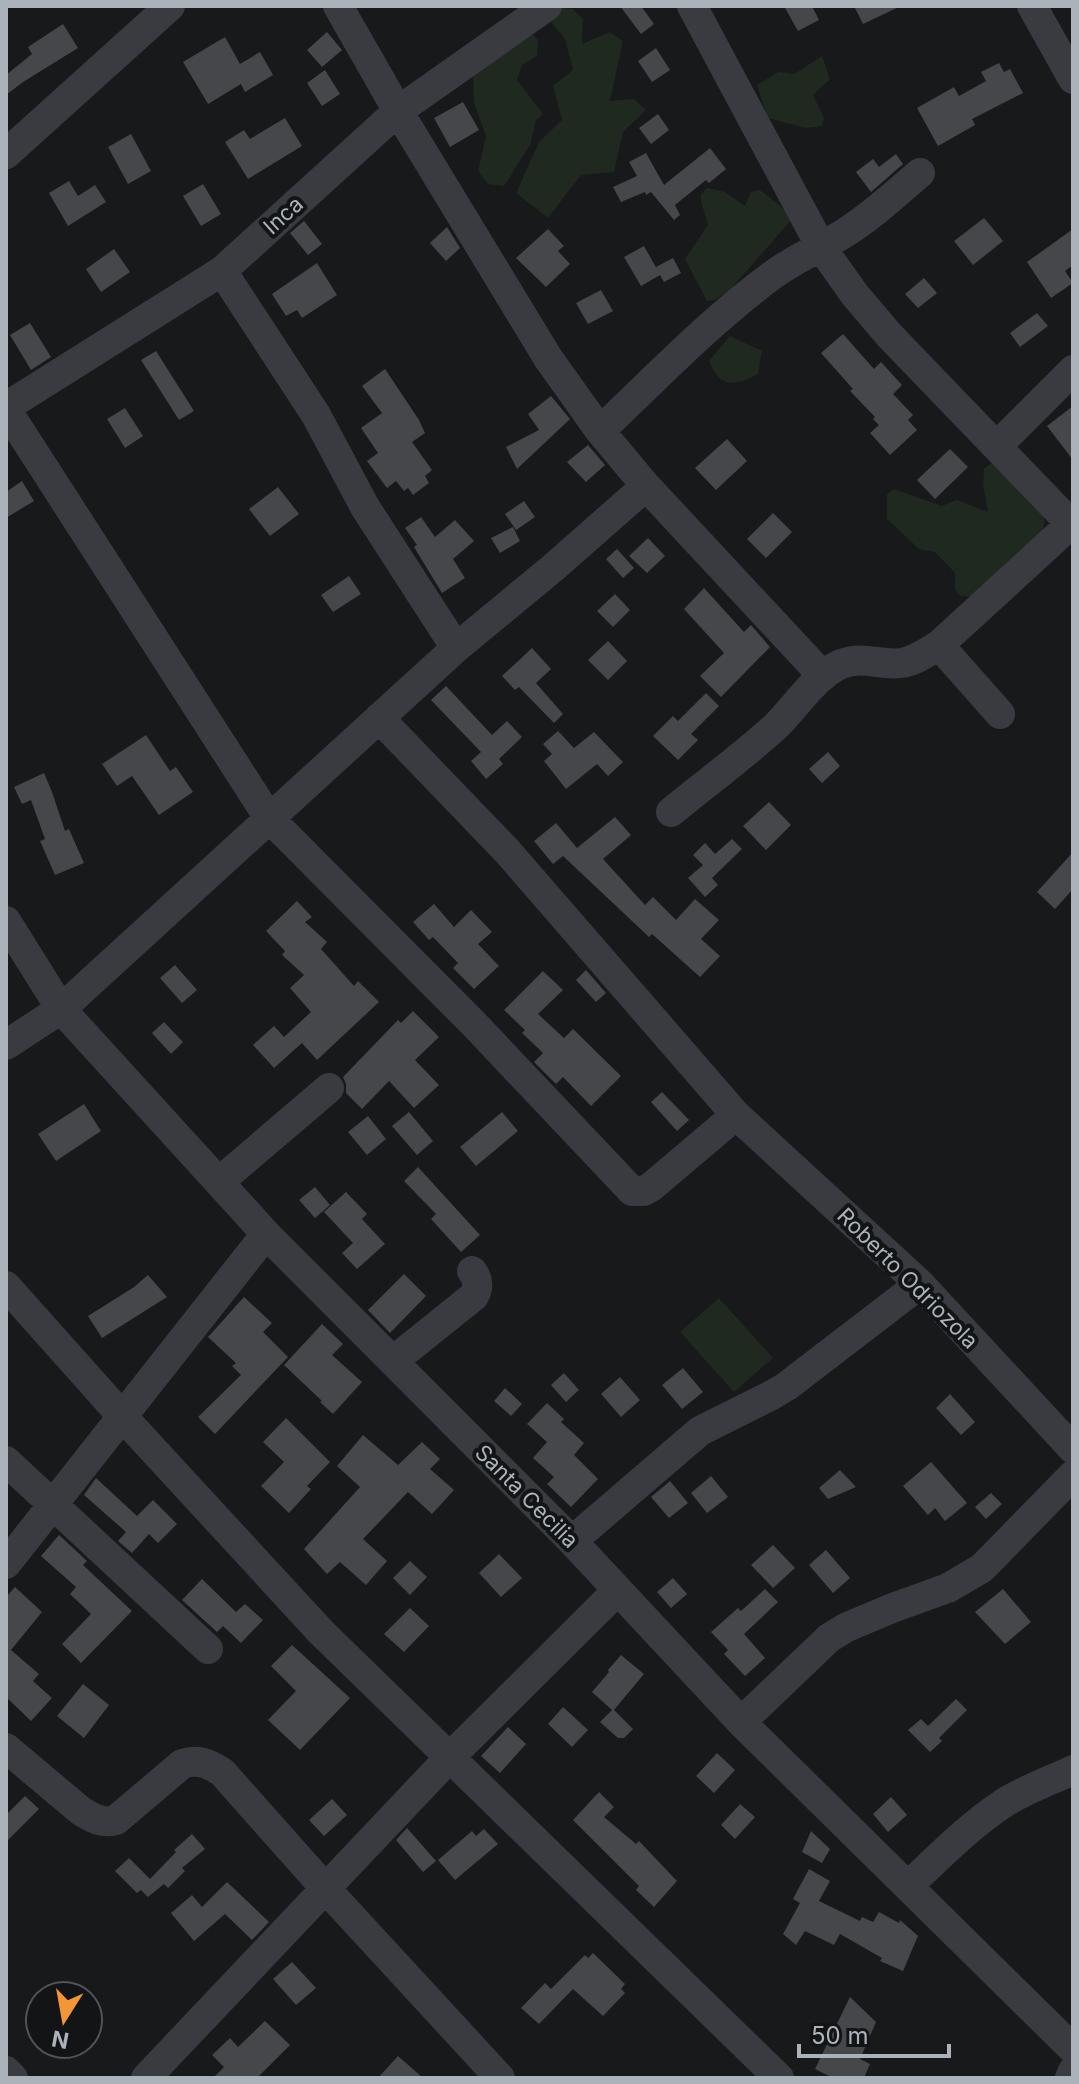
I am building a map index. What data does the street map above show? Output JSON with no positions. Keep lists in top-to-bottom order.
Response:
{
  "streets": {
    "street": ["Inca", "Roberto Odriozola", "Santa Cecilia"]
  },
  "scale_bar": "50 m",
  "north": "bottom"
}
